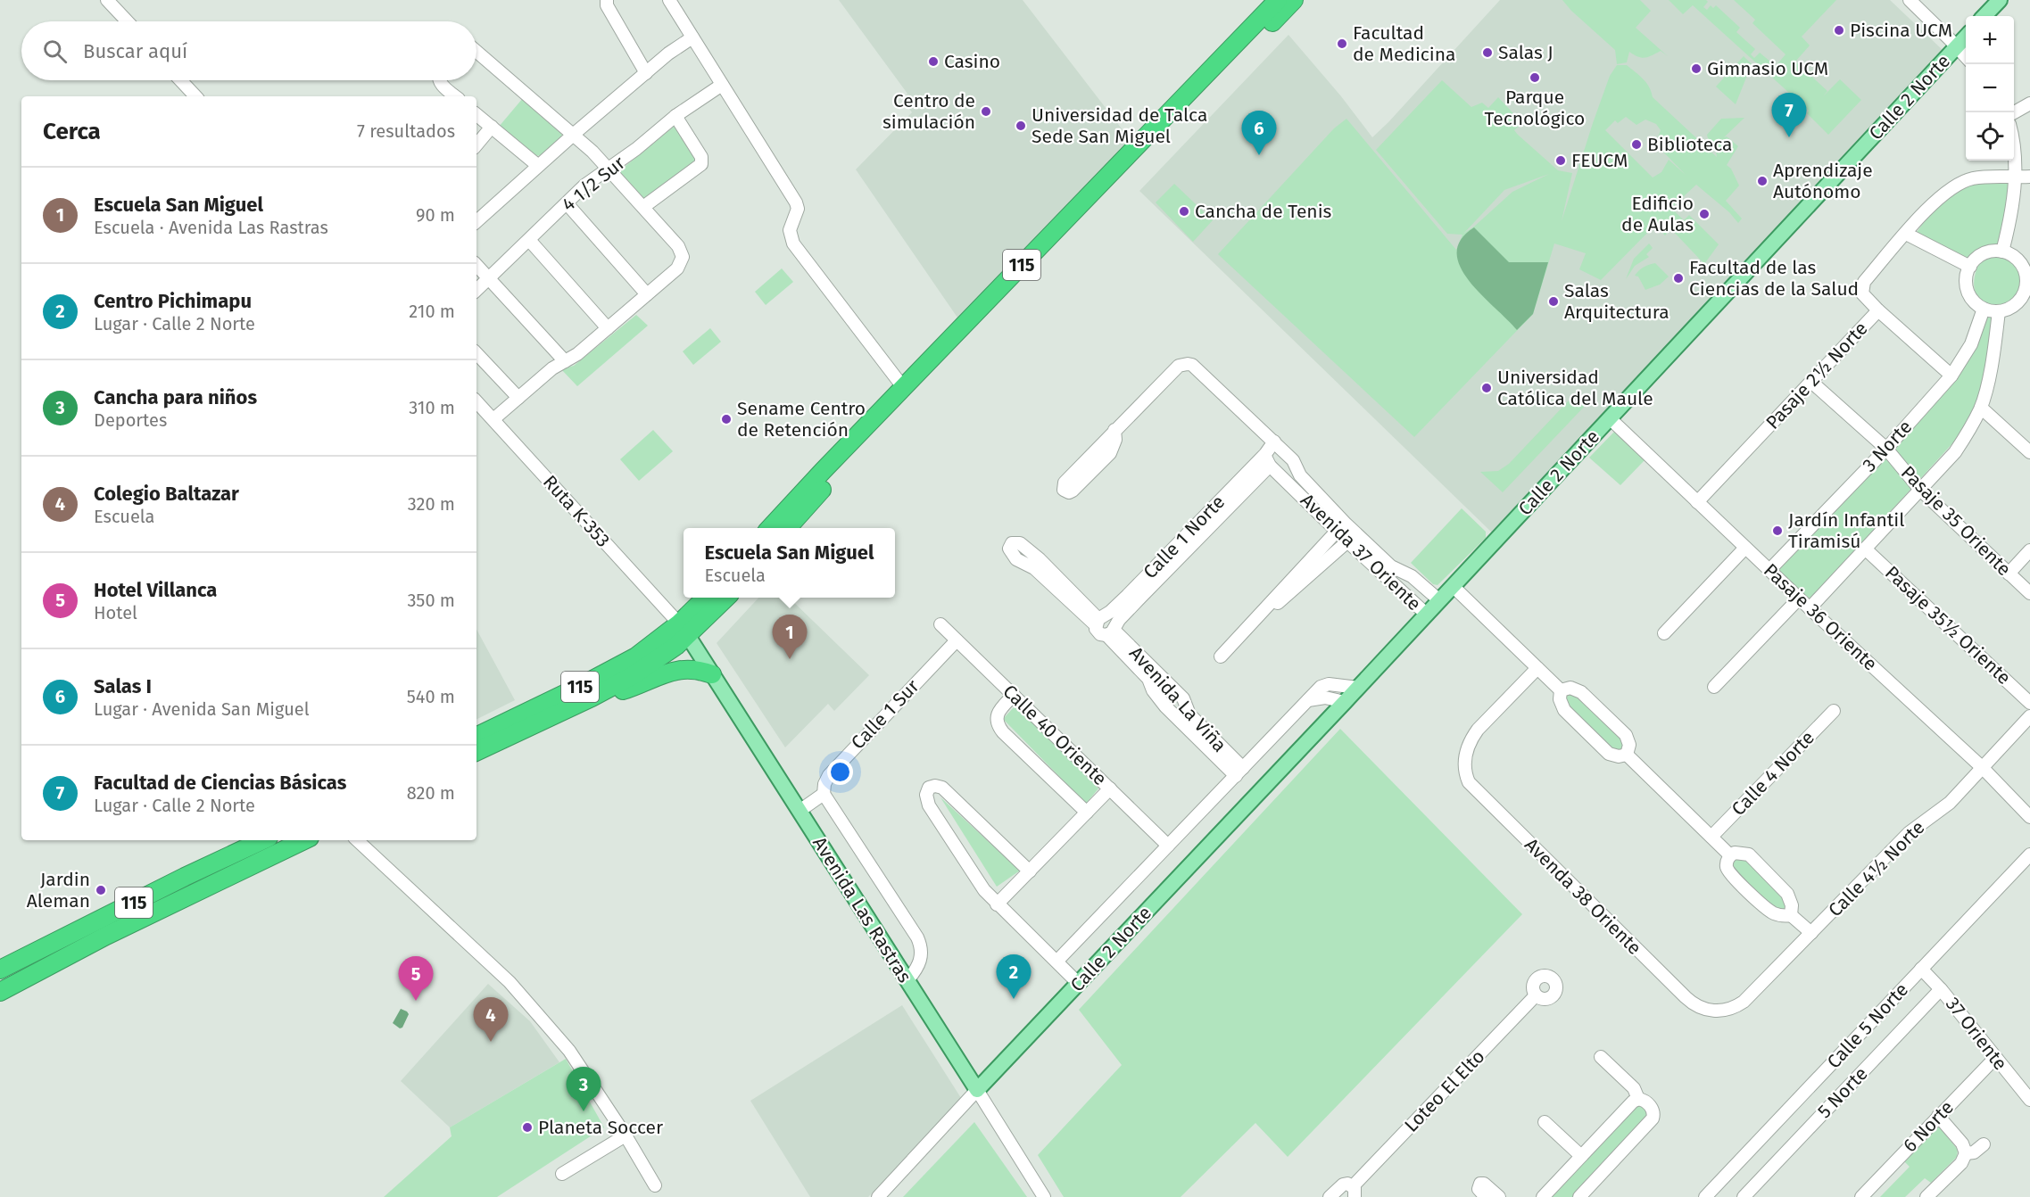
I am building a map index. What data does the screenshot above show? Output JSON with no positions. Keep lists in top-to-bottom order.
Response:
{
  "streets": {
    "highway": ["115"],
    "main road": ["Calle 2 Norte", "Avenida Las Rastras"],
    "street": [
      "4 1/2 Sur",
      "Pasaje 2½ Norte",
      "3 Norte",
      "Ruta K-353",
      "Pasaje 35 Oriente",
      "Calle 1 Norte",
      "Avenida 37 Oriente",
      "Pasaje 36 Oriente",
      "Pasaje 35½ Oriente",
      "Avenida La Viña",
      "Calle 1 Sur",
      "Calle 40 Oriente",
      "Calle 4 Norte",
      "Calle 4½ Norte",
      "Avenda 38 Oriente",
      "Calle 5 Norte",
      "37 Oriente",
      "Loteo El Elto",
      "5 Norte",
      "6 Norte"
    ]
  },
  "crossings": [
    ["Calle 2 Norte", "Avenida 37 Oriente"],
    ["Calle 2 Norte", "Pasaje 36 Oriente"],
    ["Calle 2 Norte", "Avenida La Viña"],
    ["Calle 2 Norte", "Calle 40 Oriente"],
    ["Calle 2 Norte", "Avenida Las Rastras"],
    ["115", "Ruta K-353"],
    ["115", "Avenida Las Rastras"],
    ["Pasaje 2½ Norte", "Pasaje 35 Oriente"],
    ["Pasaje 2½ Norte", "Pasaje 36 Oriente"],
    ["3 Norte", "Pasaje 35 Oriente"],
    ["3 Norte", "Pasaje 36 Oriente"],
    ["Ruta K-353", "Avenida Las Rastras"],
    ["Calle 1 Norte", "Avenida 37 Oriente"],
    ["Calle 1 Norte", "Avenida La Viña"],
    ["Pasaje 36 Oriente", "Calle 4½ Norte"],
    ["Calle 1 Sur", "Calle 40 Oriente"],
    ["Calle 4½ Norte", "Avenda 38 Oriente"],
    ["Calle 5 Norte", "37 Oriente"],
    ["37 Oriente", "5 Norte"],
    ["37 Oriente", "6 Norte"]
  ],
  "places": [
    "Piscina UCM",
    "Facultad de Medicina",
    "Salas J",
    "Casino",
    "Gimnasio UCM",
    "Parque Tecnológico",
    "Centro de simulación",
    "Universidad de Talca Sede San Miguel",
    "Biblioteca",
    "FEUCM",
    "Aprendizaje Autónomo",
    "Cancha de Tenis",
    "Edificio de Aulas",
    "Facultad de las Ciencias de la Salud",
    "Salas Arquitectura",
    "Universidad Católica del Maule",
    "Sename Centro de Retención",
    "Jardín Infantil Tiramisú",
    "Jardin Aleman",
    "Planeta Soccer"
  ],
  "page": {
    "map_buttons": ["+", "−"],
    "search": "Buscar aquí",
    "pins": [
      "7",
      "6",
      "1",
      "2",
      "5",
      "4",
      "3"
    ],
    "heading": ["Cerca", "7 resultados"],
    "list": [
      {
        "mark": "1",
        "name": "Escuela San Miguel",
        "note": "Escuela · Avenida Las Rastras",
        "value": "90 m"
      },
      {
        "mark": "2",
        "name": "Centro Pichimapu",
        "note": "Lugar · Calle 2 Norte",
        "value": "210 m"
      },
      {
        "mark": "3",
        "name": "Cancha para niños",
        "note": "Deportes",
        "value": "310 m"
      },
      {
        "mark": "4",
        "name": "Colegio Baltazar",
        "note": "Escuela",
        "value": "320 m"
      },
      {
        "mark": "5",
        "name": "Hotel Villanca",
        "note": "Hotel",
        "value": "350 m"
      },
      {
        "mark": "6",
        "name": "Salas I",
        "note": "Lugar · Avenida San Miguel",
        "value": "540 m"
      },
      {
        "mark": "7",
        "name": "Facultad de Ciencias Básicas",
        "note": "Lugar · Calle 2 Norte",
        "value": "820 m"
      }
    ],
    "popup": ["Escuela San Miguel", "Escuela"]
  }
}
